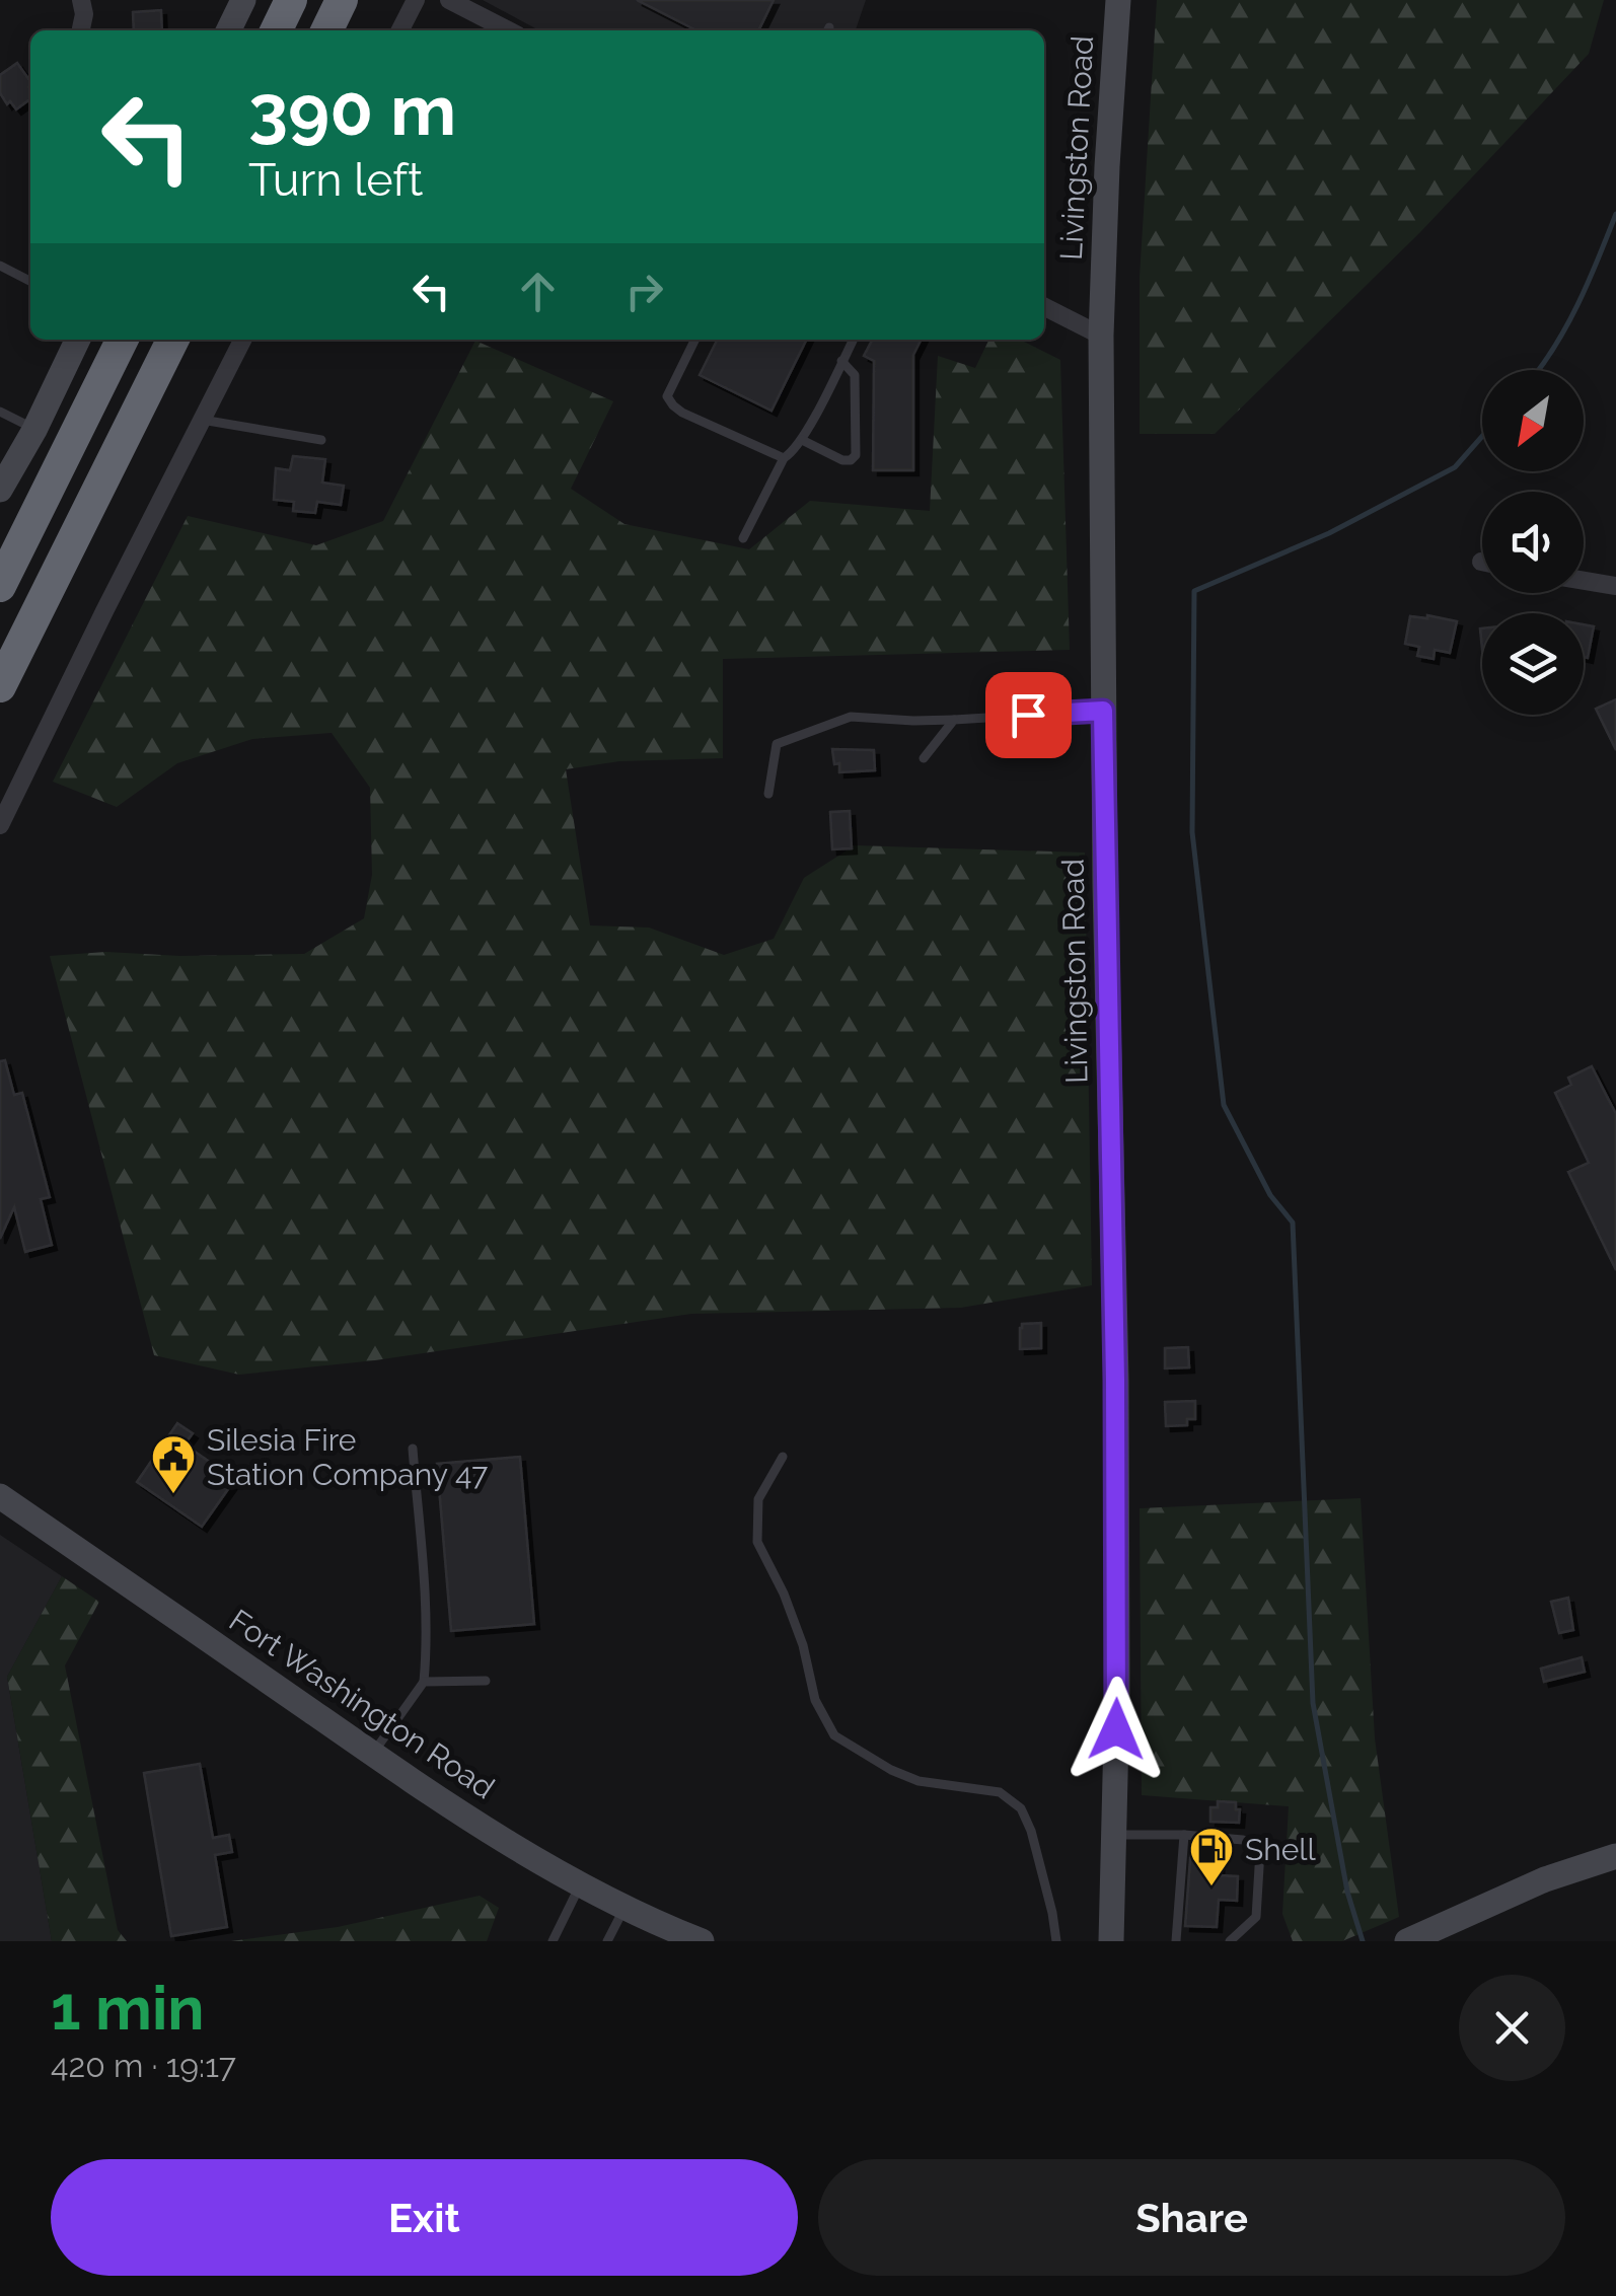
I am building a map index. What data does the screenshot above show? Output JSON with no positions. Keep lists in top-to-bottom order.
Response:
{
  "streets": {
    "main road": ["Livingston Road", "Fort Washington Road"]
  },
  "places": {
    "public building": ["Silesia Fire Station Company 47"],
    "fuel station": ["Shell"]
  },
  "north": "bottom left",
  "page": {
    "turn": ["390 m", "Turn left"],
    "heading": ["1 min", "420 m · 19:17"],
    "buttons": ["Exit", "Share"]
  }
}
